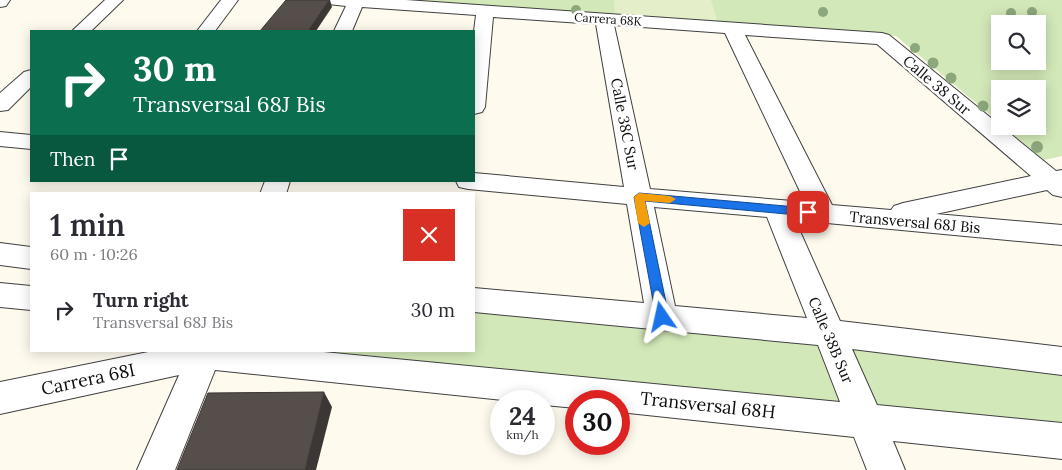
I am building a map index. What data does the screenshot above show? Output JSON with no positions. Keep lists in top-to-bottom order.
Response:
{
  "streets": {
    "street": [
      "Carrera 68K",
      "Calle 38 Sur",
      "Calle 38C Sur",
      "Transversal 68J Bis",
      "Calle 38B Sur",
      "Carrera 68I",
      "Transversal 68H"
    ]
  },
  "crossings": [
    ["Carrera 68K", "Calle 38 Sur"],
    ["Carrera 68K", "Calle 38C Sur"],
    ["Calle 38C Sur", "Transversal 68J Bis"],
    ["Transversal 68J Bis", "Calle 38B Sur"],
    ["Calle 38B Sur", "Transversal 68H"],
    ["Carrera 68I", "Transversal 68H"]
  ],
  "page": {
    "turn": ["30 m", "Transversal 68J Bis"],
    "then": "Then",
    "heading": ["1 min", "60 m · 10:26"],
    "list": [
      {
        "name": "Turn right",
        "note": "Transversal 68J Bis",
        "value": "30 m"
      }
    ],
    "speed": "24 km/h",
    "limit": "30"
  }
}
